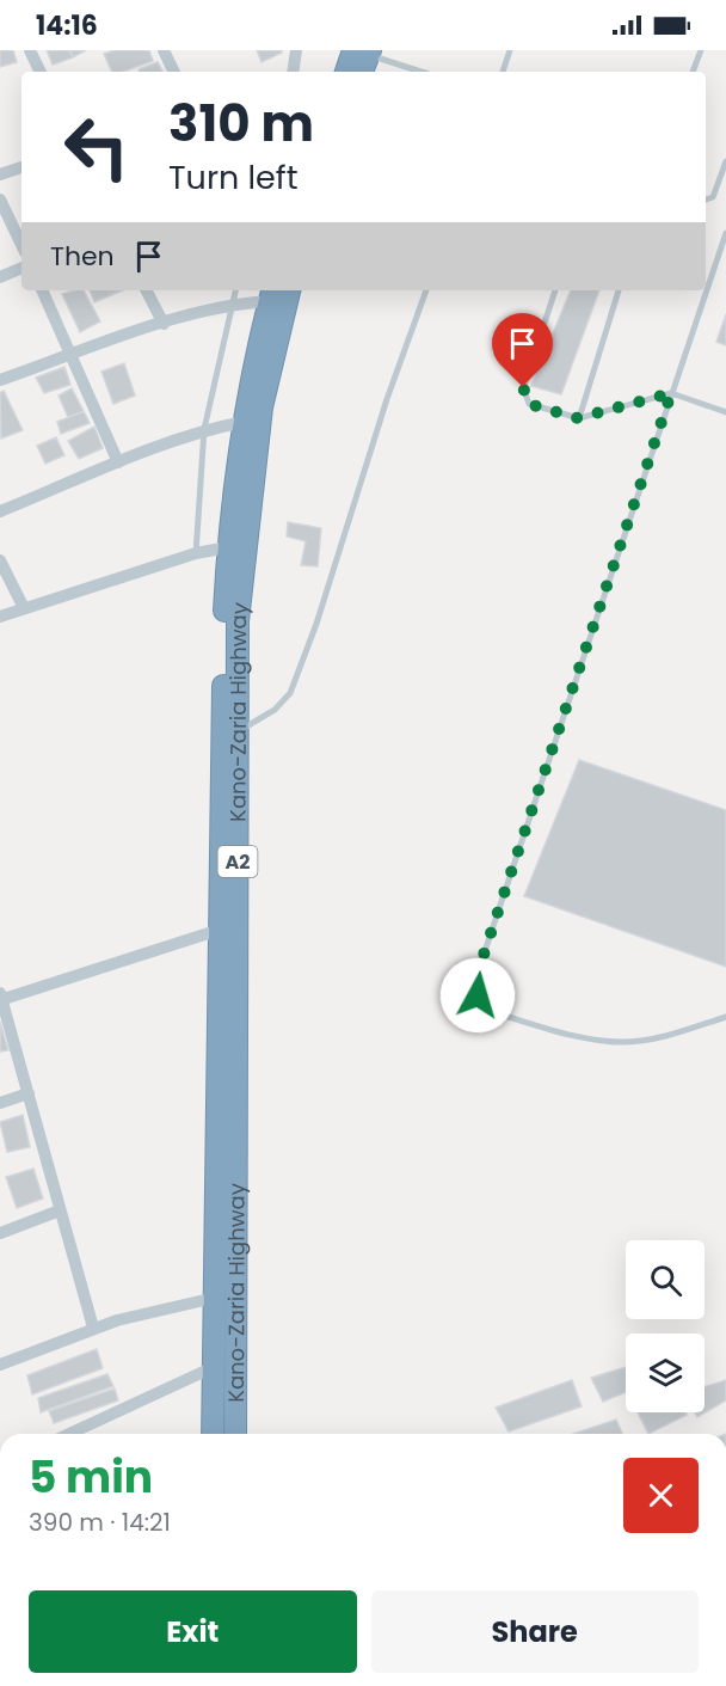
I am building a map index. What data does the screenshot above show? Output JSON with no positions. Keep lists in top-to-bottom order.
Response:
{
  "streets": {
    "highway": ["Kano-Zaria Highway", "A2"]
  },
  "page": {
    "status": "14:16",
    "turn": ["310 m", "Turn left"],
    "then": "Then",
    "heading": ["5 min", "390 m · 14:21"],
    "buttons": ["Exit", "Share"]
  }
}
